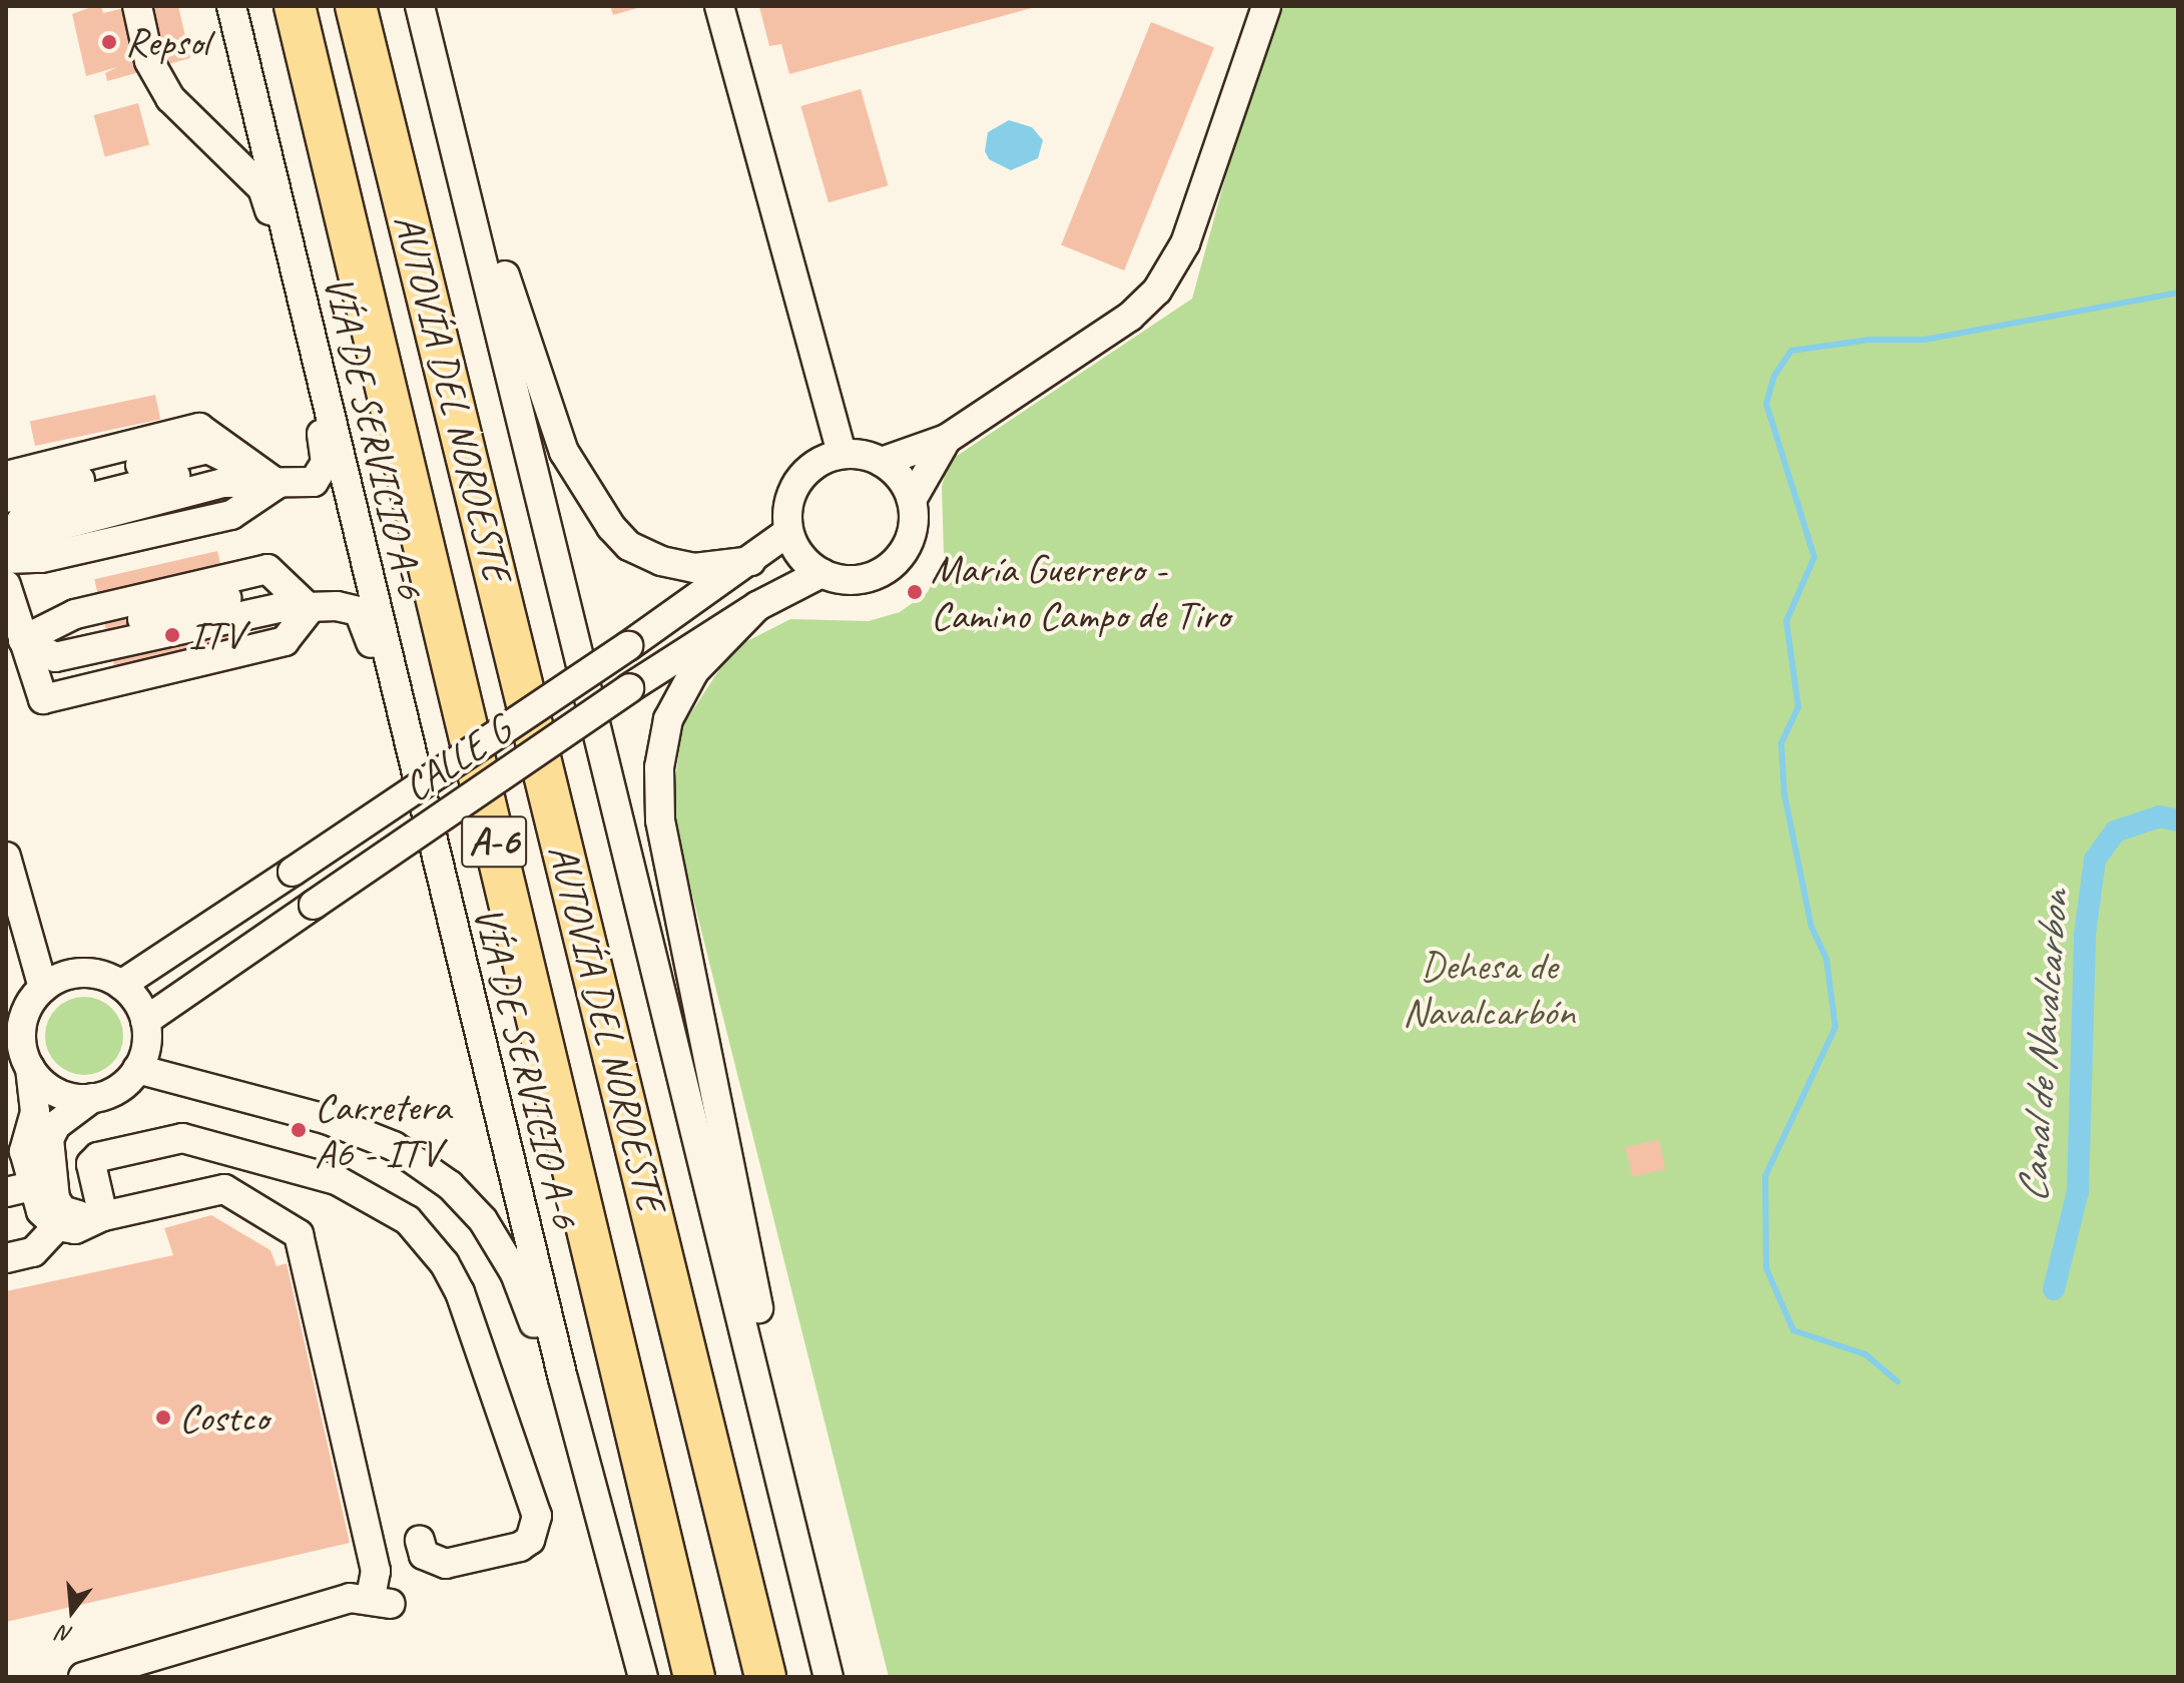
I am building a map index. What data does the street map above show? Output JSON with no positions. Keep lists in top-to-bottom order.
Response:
{
  "streets": {
    "highway": ["AUTOVÍA DEL NOROESTE", "A-6"],
    "street": ["VÍA DE SERVICIO A-6", "CALLE G"]
  },
  "water": ["Canal de Navalcarbon"],
  "parks": ["Dehesa de Navalcarbón"],
  "places": [
    "Repsol",
    "María Guerrero - Camino Campo de Tiro",
    "ITV",
    "Carretera A6 - ITV",
    "Costco"
  ],
  "north": "bottom"
}
